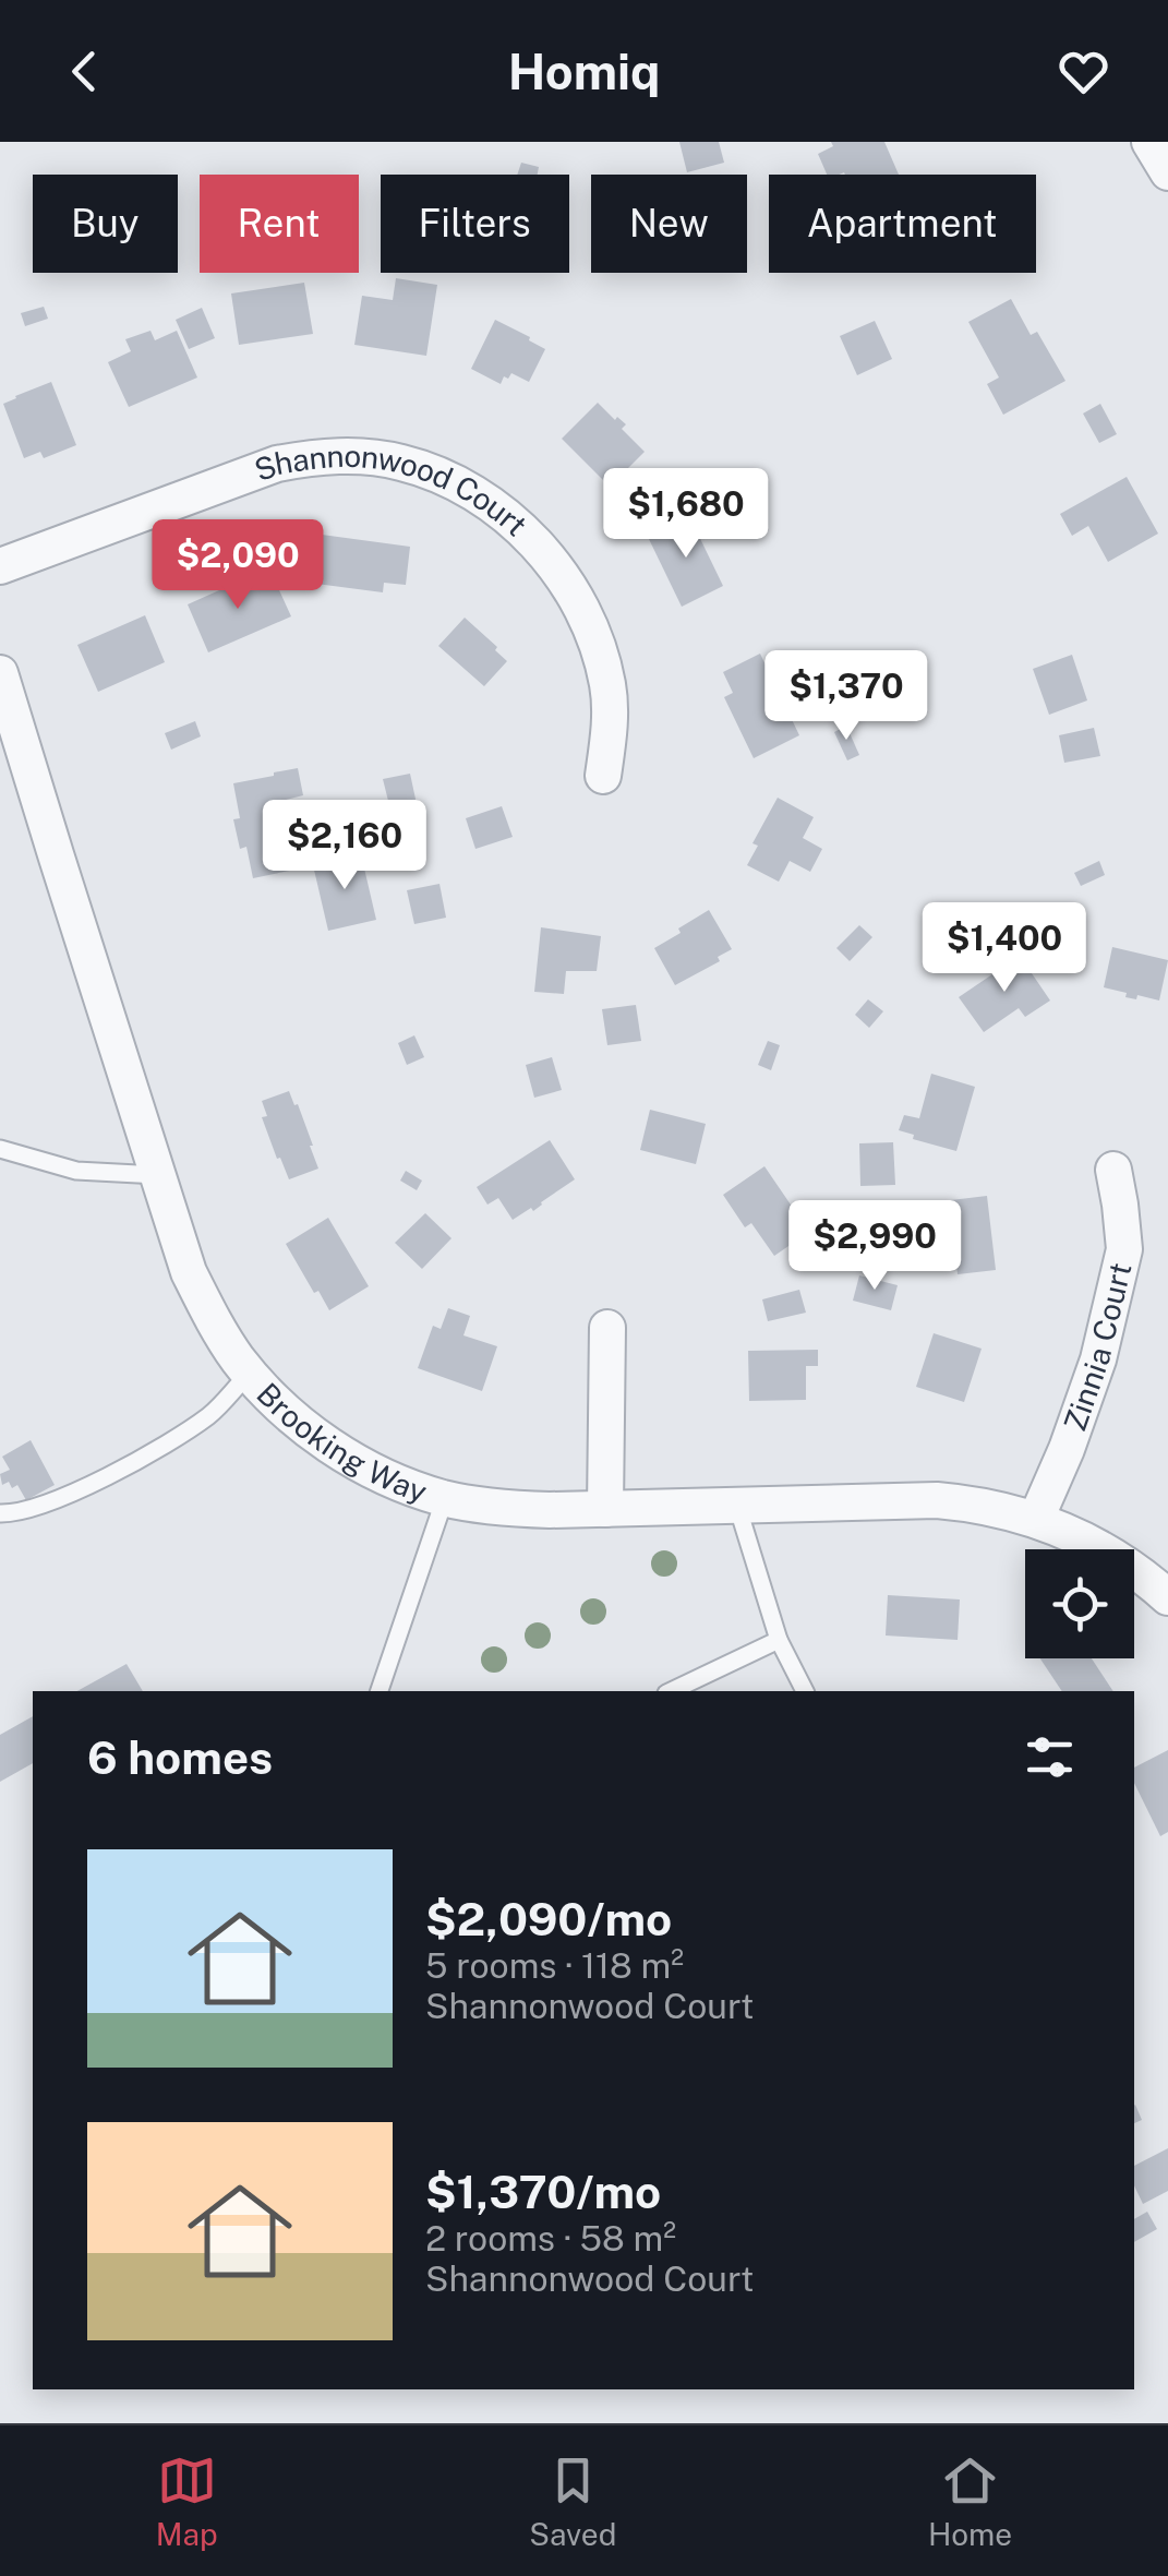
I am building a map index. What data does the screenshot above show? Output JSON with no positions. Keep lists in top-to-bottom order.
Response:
{
  "streets": {
    "street": ["Shannonwood Court", "Zinnia Court", "Brooking Way"]
  },
  "crossings": [
    ["Zinnia Court", "Brooking Way"]
  ],
  "page": {
    "header": "Homiq",
    "chip": [
      "Buy",
      "Rent",
      "Filters",
      "New",
      "Apartment"
    ],
    "price": [
      "$1,680",
      "$2,090",
      "$1,370",
      "$2,160",
      "$1,400",
      "$2,990"
    ],
    "heading": "6 homes",
    "list": [
      {
        "name": "$2,090/mo",
        "note": "5 rooms · 118 m² · Shannonwood Court"
      },
      {
        "name": "$1,370/mo",
        "note": "2 rooms · 58 m² · Shannonwood Court"
      }
    ],
    "tabs": ["Map", "Saved", "Home"]
  }
}
